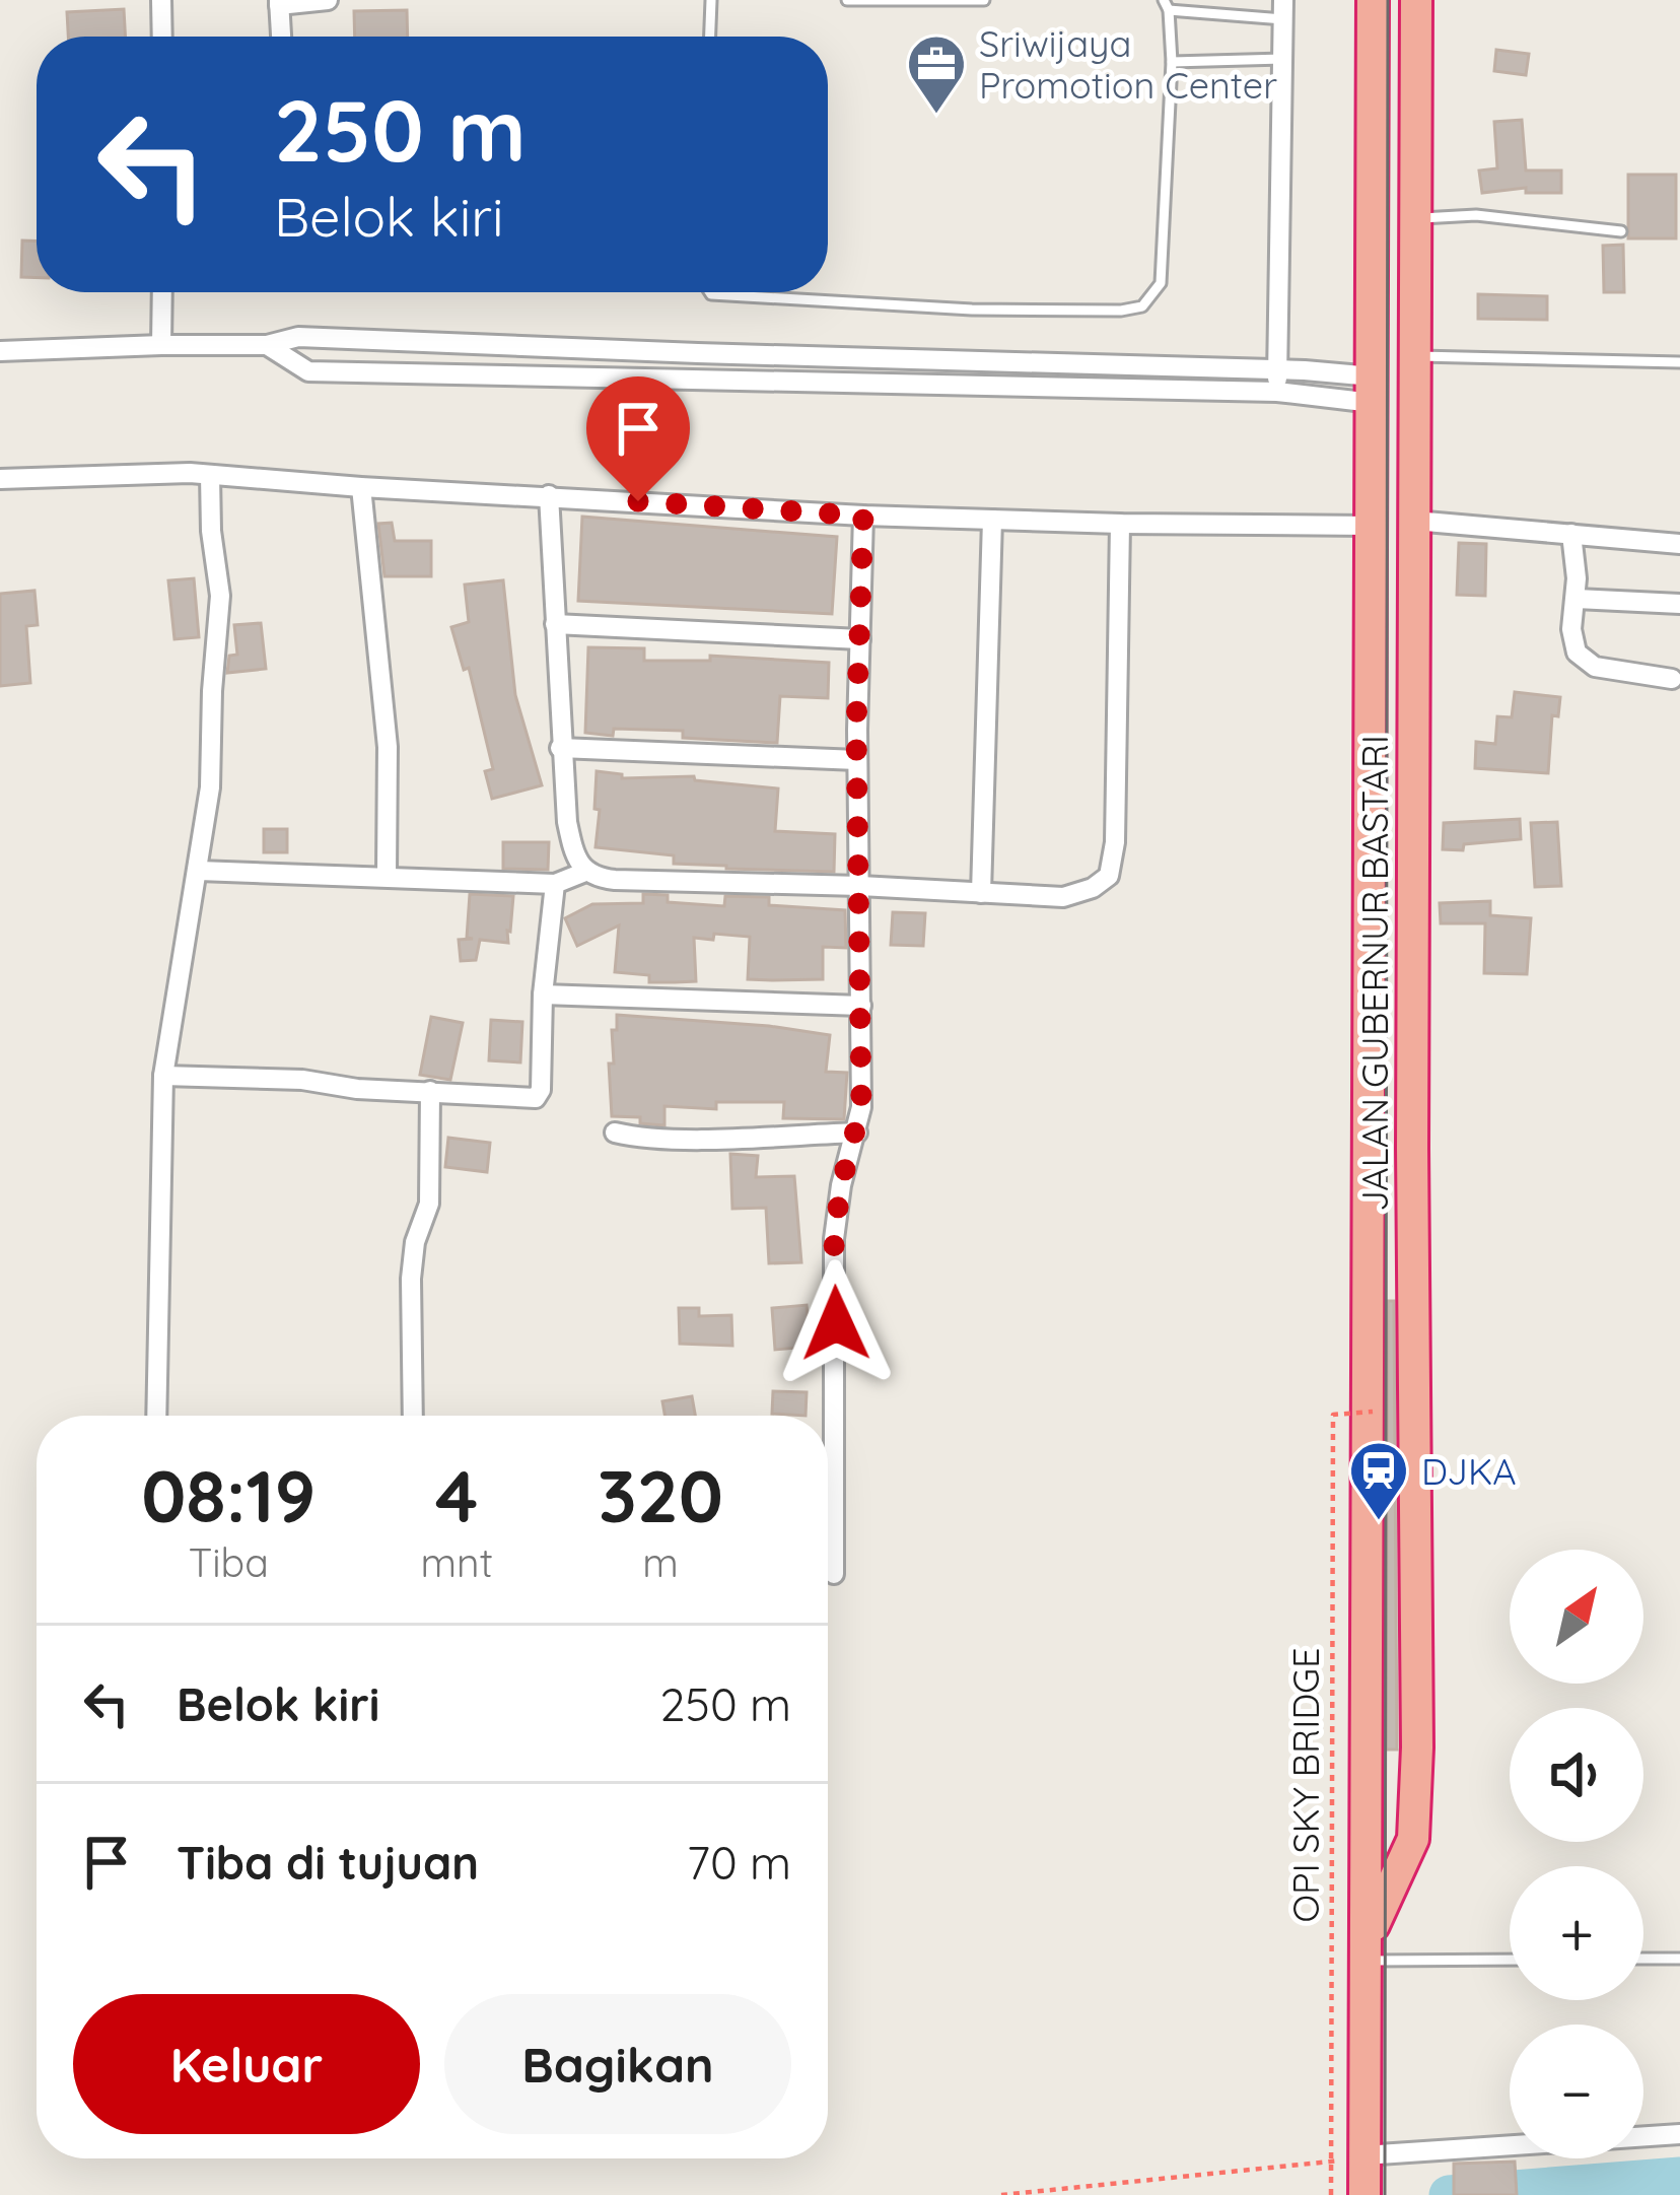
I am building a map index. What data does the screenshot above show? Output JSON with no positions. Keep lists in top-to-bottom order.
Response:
{
  "streets": {
    "highway": ["JALAN GUBERNUR BASTARI"],
    "path": ["OPI SKY BRIDGE"]
  },
  "places": {
    "office": ["Sriwijaya Promotion Center"],
    "station": ["DJKA"]
  },
  "north": "top right",
  "page": {
    "turn": ["250 m", "Belok kiri"],
    "eta": [
      "08:19",
      "Tiba",
      "4",
      "mnt",
      "320",
      "m"
    ],
    "map_buttons": ["+", "−"],
    "list": [
      {
        "name": "Belok kiri",
        "value": "250 m"
      },
      {
        "name": "Tiba di tujuan",
        "value": "70 m"
      }
    ],
    "buttons": ["Keluar", "Bagikan"]
  }
}
